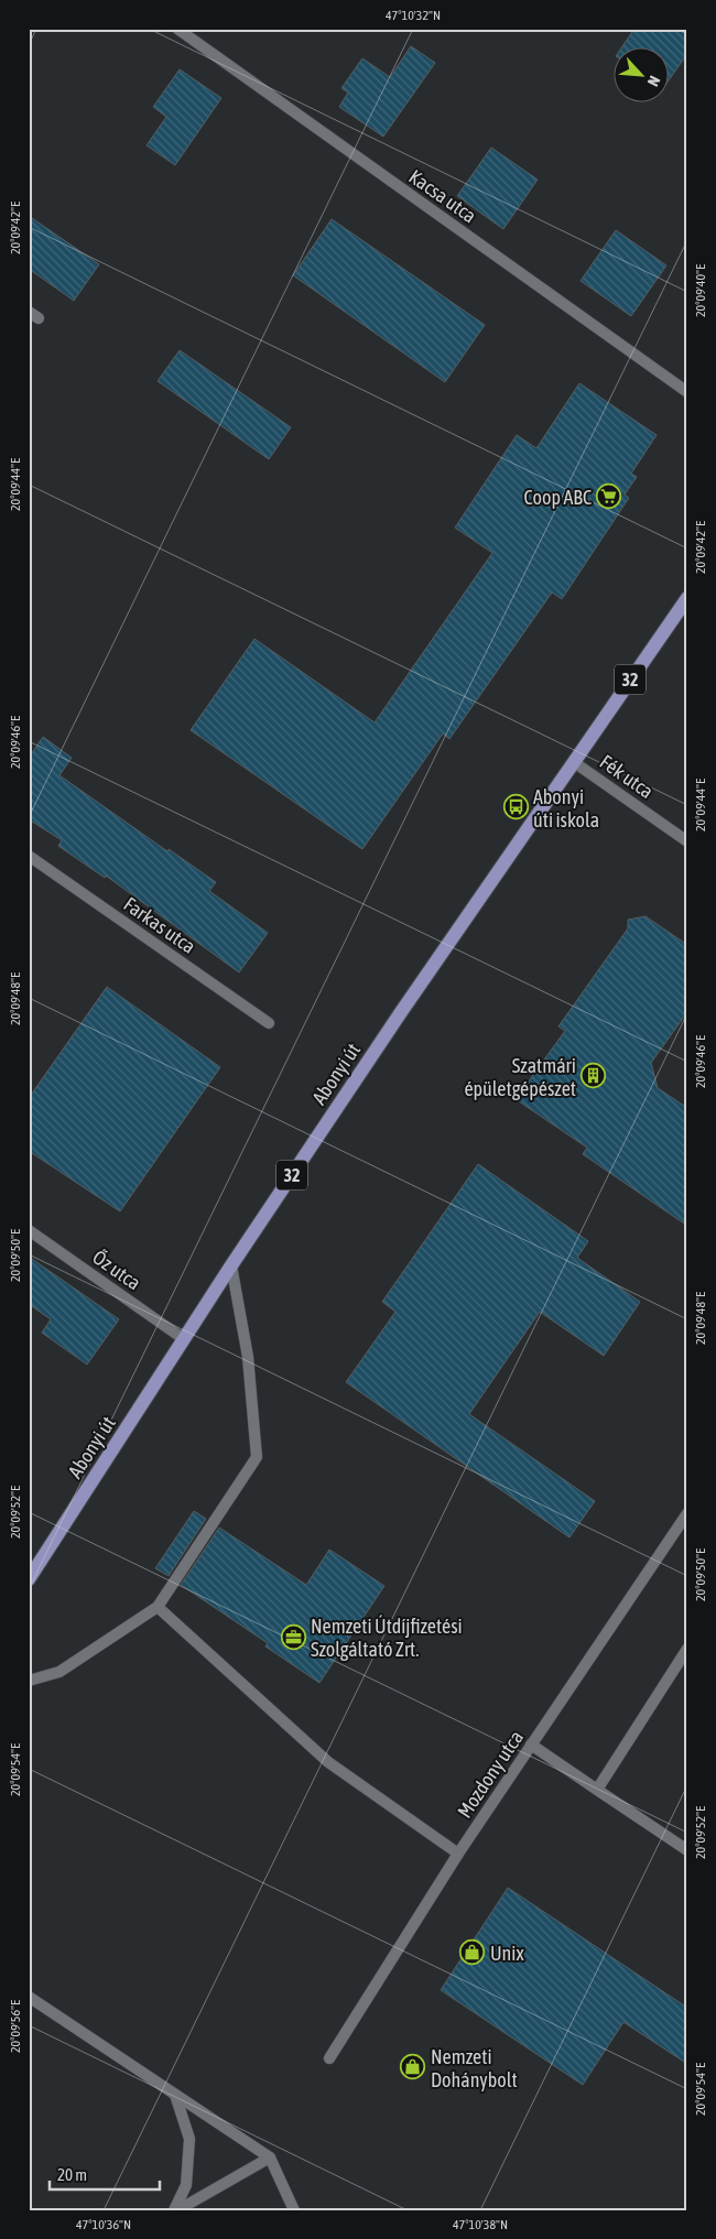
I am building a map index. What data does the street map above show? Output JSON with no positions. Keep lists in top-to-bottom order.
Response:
{
  "streets": {
    "main road": ["32", "Abonyi út"],
    "street": [
      "Kacsa utca",
      "Fék utca",
      "Farkas utca",
      "Őz utca",
      "Mozdony utca"
    ]
  },
  "crossings": [
    ["Fék utca", "Abonyi út"],
    ["Abonyi út", "Őz utca"]
  ],
  "places": {
    "supermarket": ["Coop ABC"],
    "bus stop": ["Abonyi úti iskola"],
    "building": ["Szatmári épületgépészet"],
    "office": ["Nemzeti Útdíjfizetési Szolgáltató Zrt."],
    "shop": ["Unix", "Nemzeti Dohánybolt"]
  },
  "scale_bar": "20 m",
  "north": "bottom right",
  "coordinates": [
    "47°10'32\"N",
    "20°09'42\"E",
    "20°09'40\"E",
    "20°09'44\"E",
    "20°09'46\"E",
    "20°09'48\"E",
    "20°09'50\"E",
    "20°09'52\"E",
    "20°09'54\"E",
    "20°09'56\"E",
    "47°10'36\"N",
    "47°10'38\"N"
  ]
}
